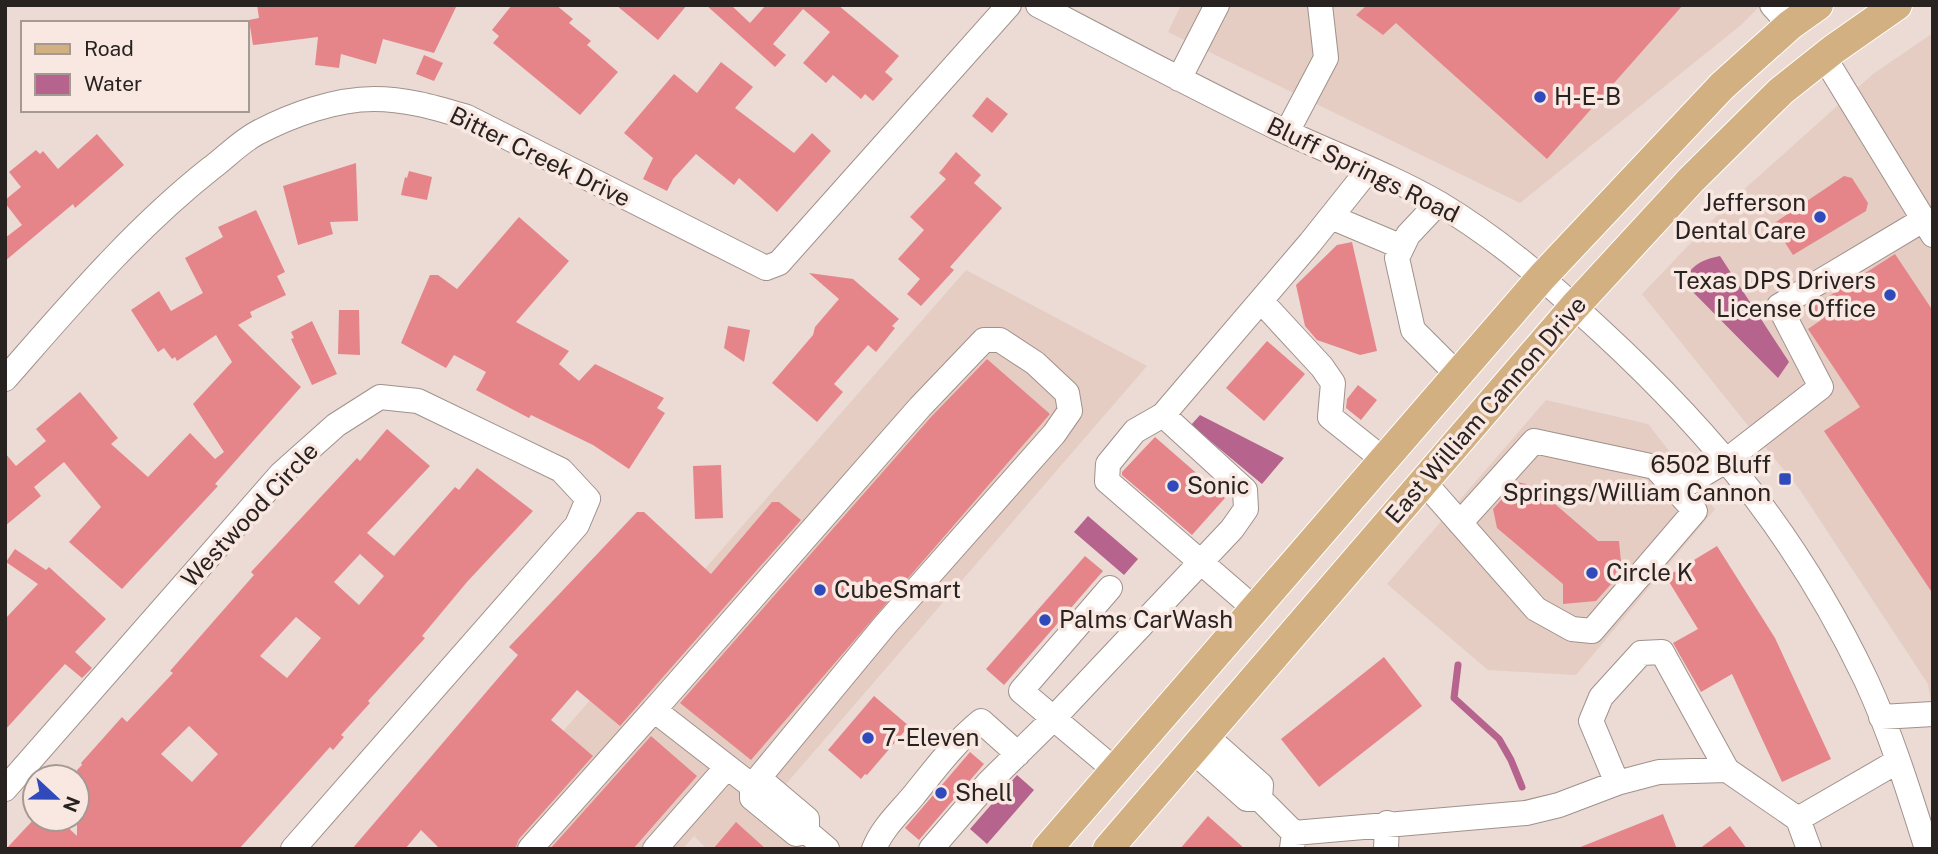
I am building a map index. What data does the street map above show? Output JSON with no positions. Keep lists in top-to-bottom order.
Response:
{
  "streets": {
    "main road": ["East William Cannon Drive"],
    "street": ["Bitter Creek Drive", "Bluff Springs Road", "Westwood Circle"]
  },
  "crossings": [
    ["Bluff Springs Road", "East William Cannon Drive"]
  ],
  "places": {
    "other": [
      "H-E-B",
      "Jefferson Dental Care",
      "Texas DPS Drivers License Office",
      "Sonic",
      "Circle K",
      "CubeSmart",
      "Palms CarWash",
      "7-Eleven",
      "Shell"
    ],
    "transit": ["6502 Bluff Springs/William Cannon"]
  },
  "legend": ["Road", "Water"],
  "north": "right"
}
